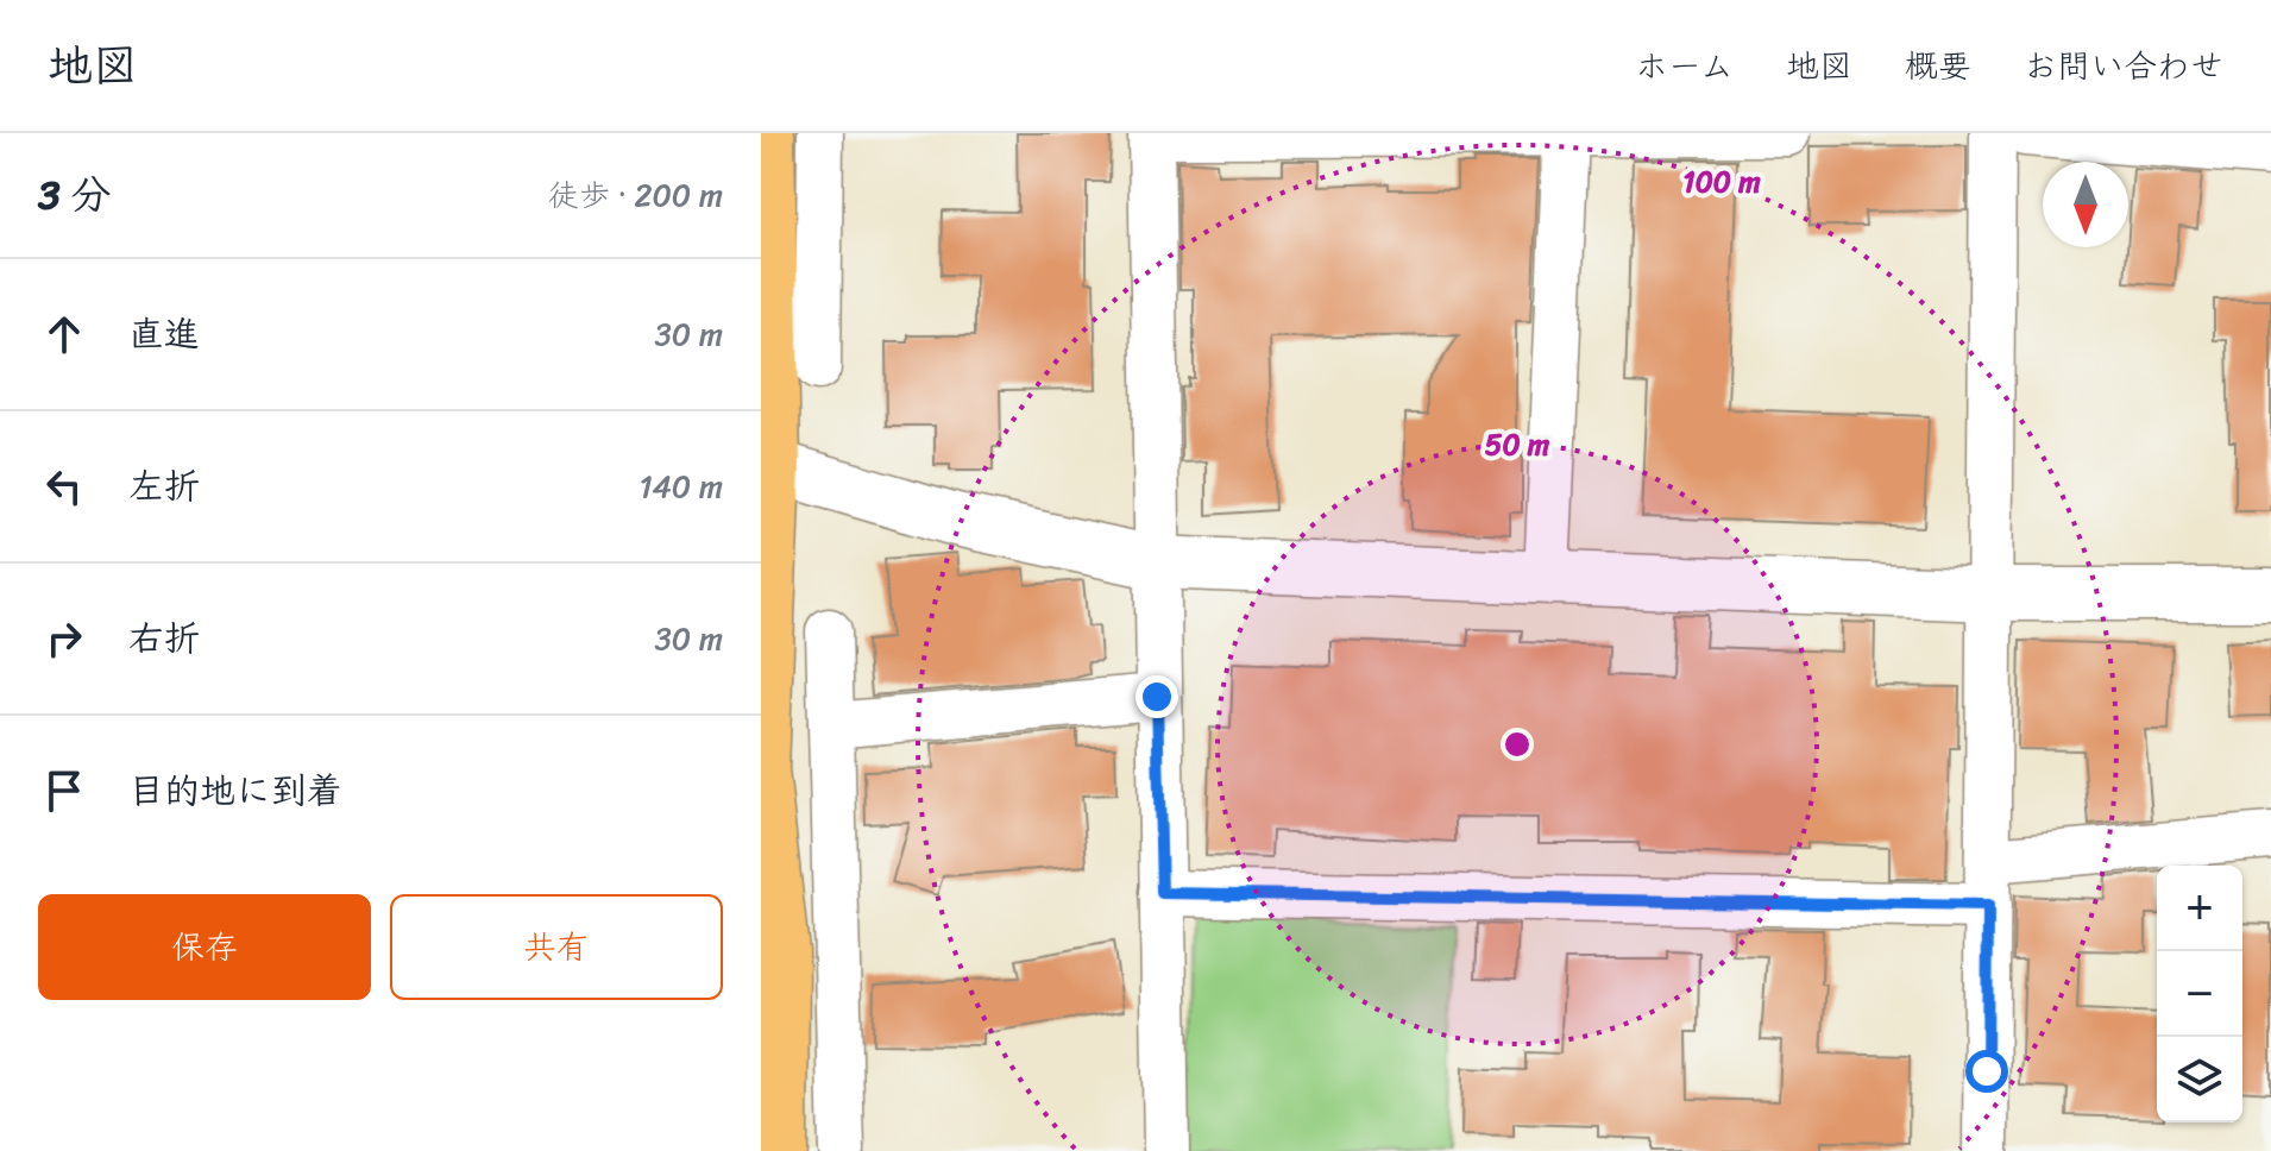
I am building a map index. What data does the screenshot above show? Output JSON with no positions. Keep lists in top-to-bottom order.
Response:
{
  "north": "bottom",
  "page": {
    "header": "地図",
    "nav": [
      "ホーム",
      "地図",
      "概要",
      "お問い合わせ"
    ],
    "heading": ["3 分", "徒歩 · 200 m"],
    "list": [
      ["直進", "30 m"],
      ["左折", "140 m"],
      ["右折", "30 m"],
      "目的地に到着"
    ],
    "buttons": ["保存", "共有"],
    "map_buttons": ["+", "−"]
  },
  "rings": ["100 m", "50 m"]
}
